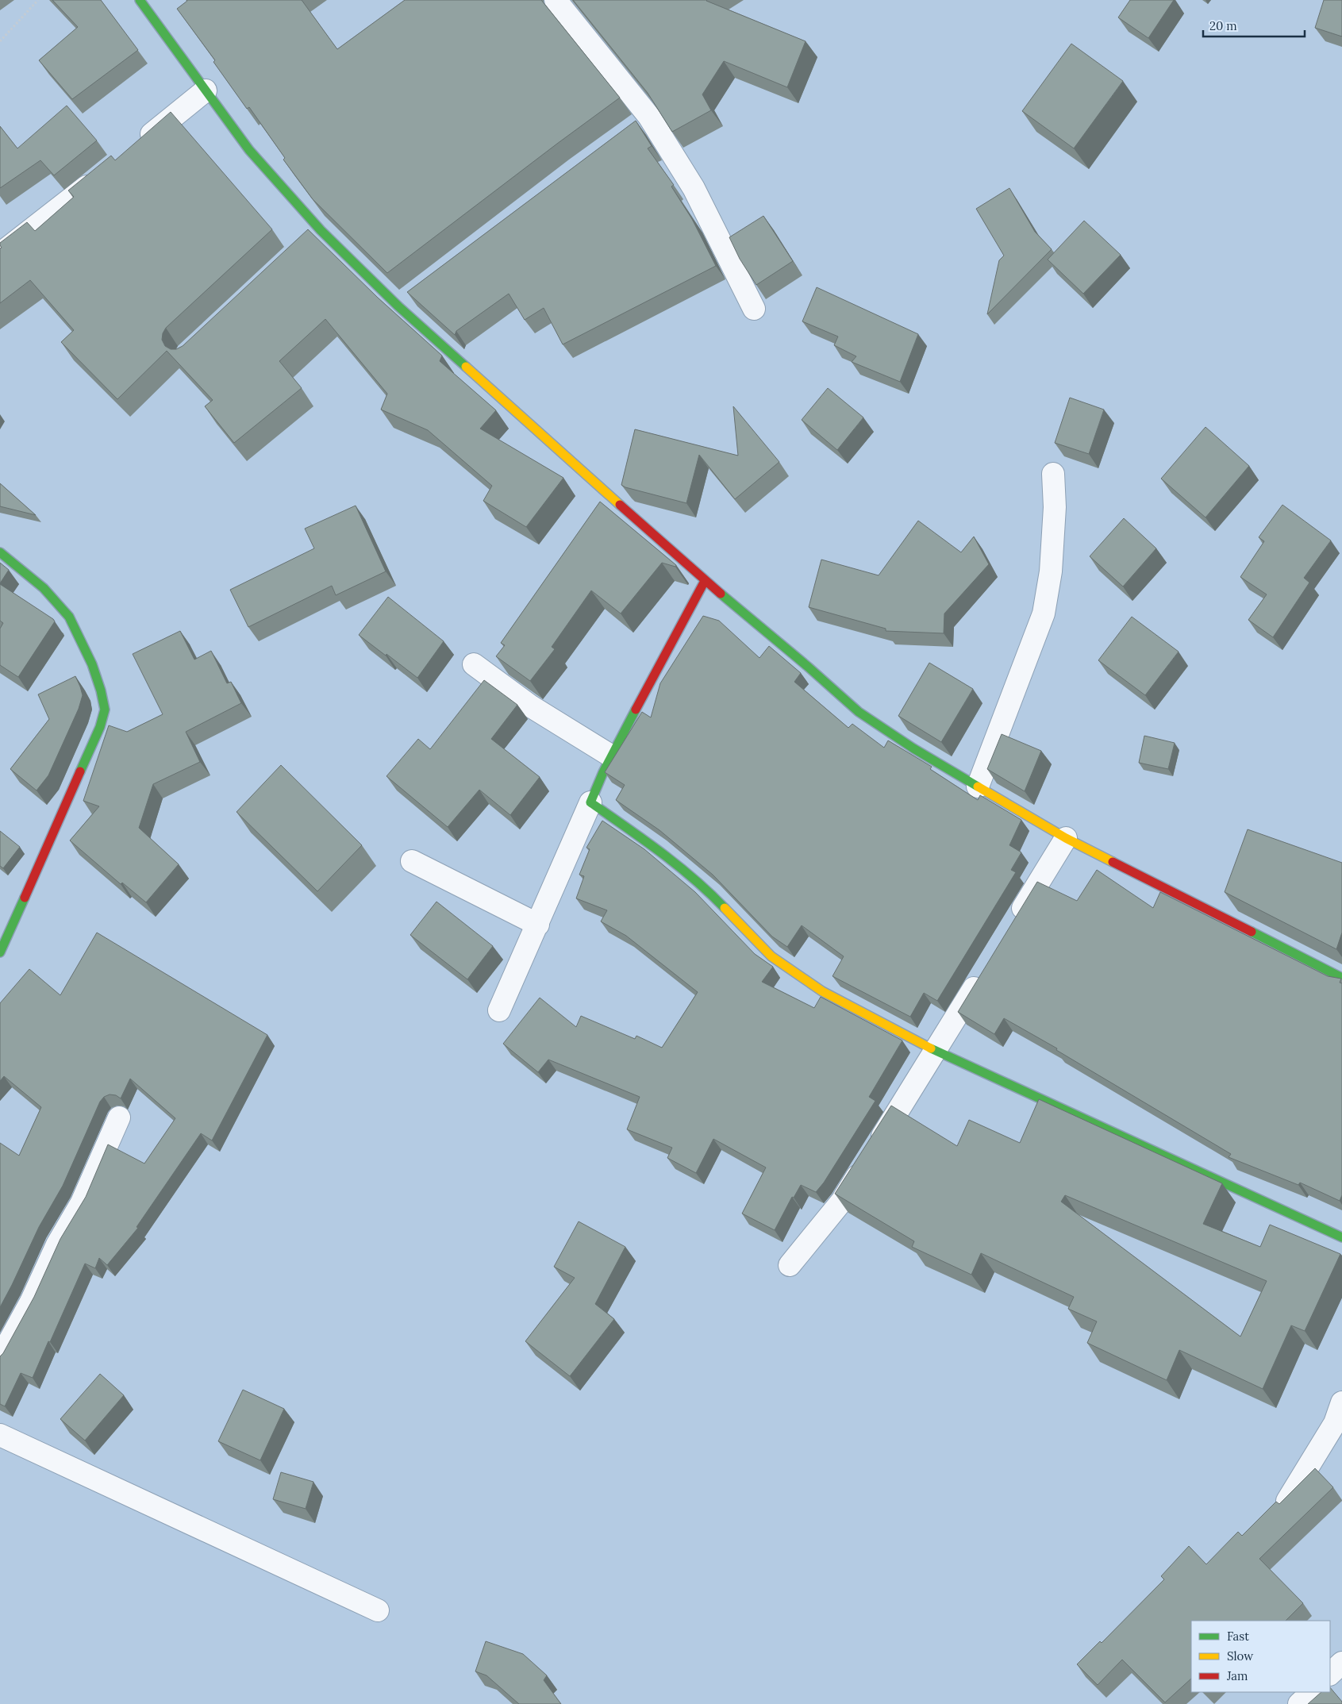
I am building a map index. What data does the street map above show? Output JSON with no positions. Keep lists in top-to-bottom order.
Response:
{
  "legend": ["Fast", "Slow", "Jam"],
  "scale_bar": "20 m"
}
